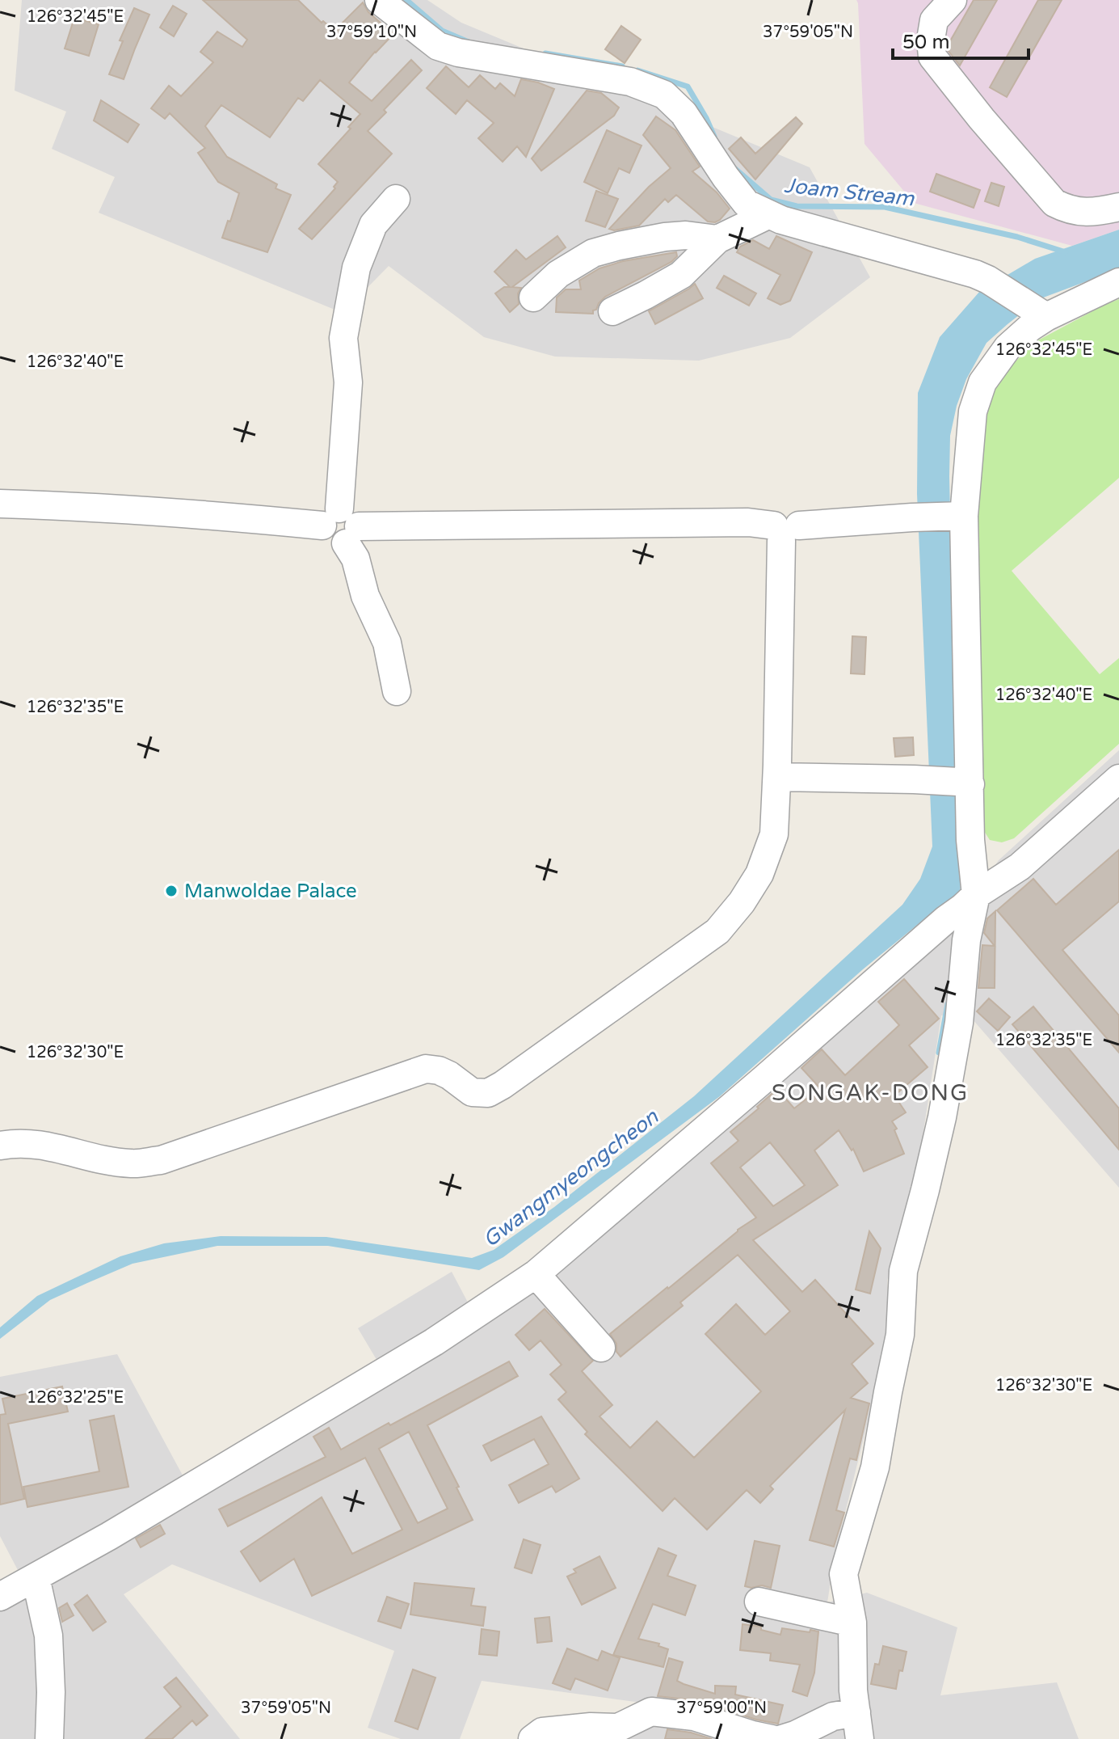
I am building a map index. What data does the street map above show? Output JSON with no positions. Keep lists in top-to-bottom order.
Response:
{
  "districts": ["SONGAK-DONG"],
  "water": ["Joam Stream", "Gwangmyeongcheon"],
  "places": ["Manwoldae Palace"],
  "scale_bar": "50 m",
  "coordinates": [
    "126°32'45\"E",
    "37°59'10\"N",
    "37°59'05\"N",
    "126°32'40\"E",
    "126°32'35\"E",
    "126°32'30\"E",
    "126°32'25\"E",
    "37°59'00\"N"
  ]
}
